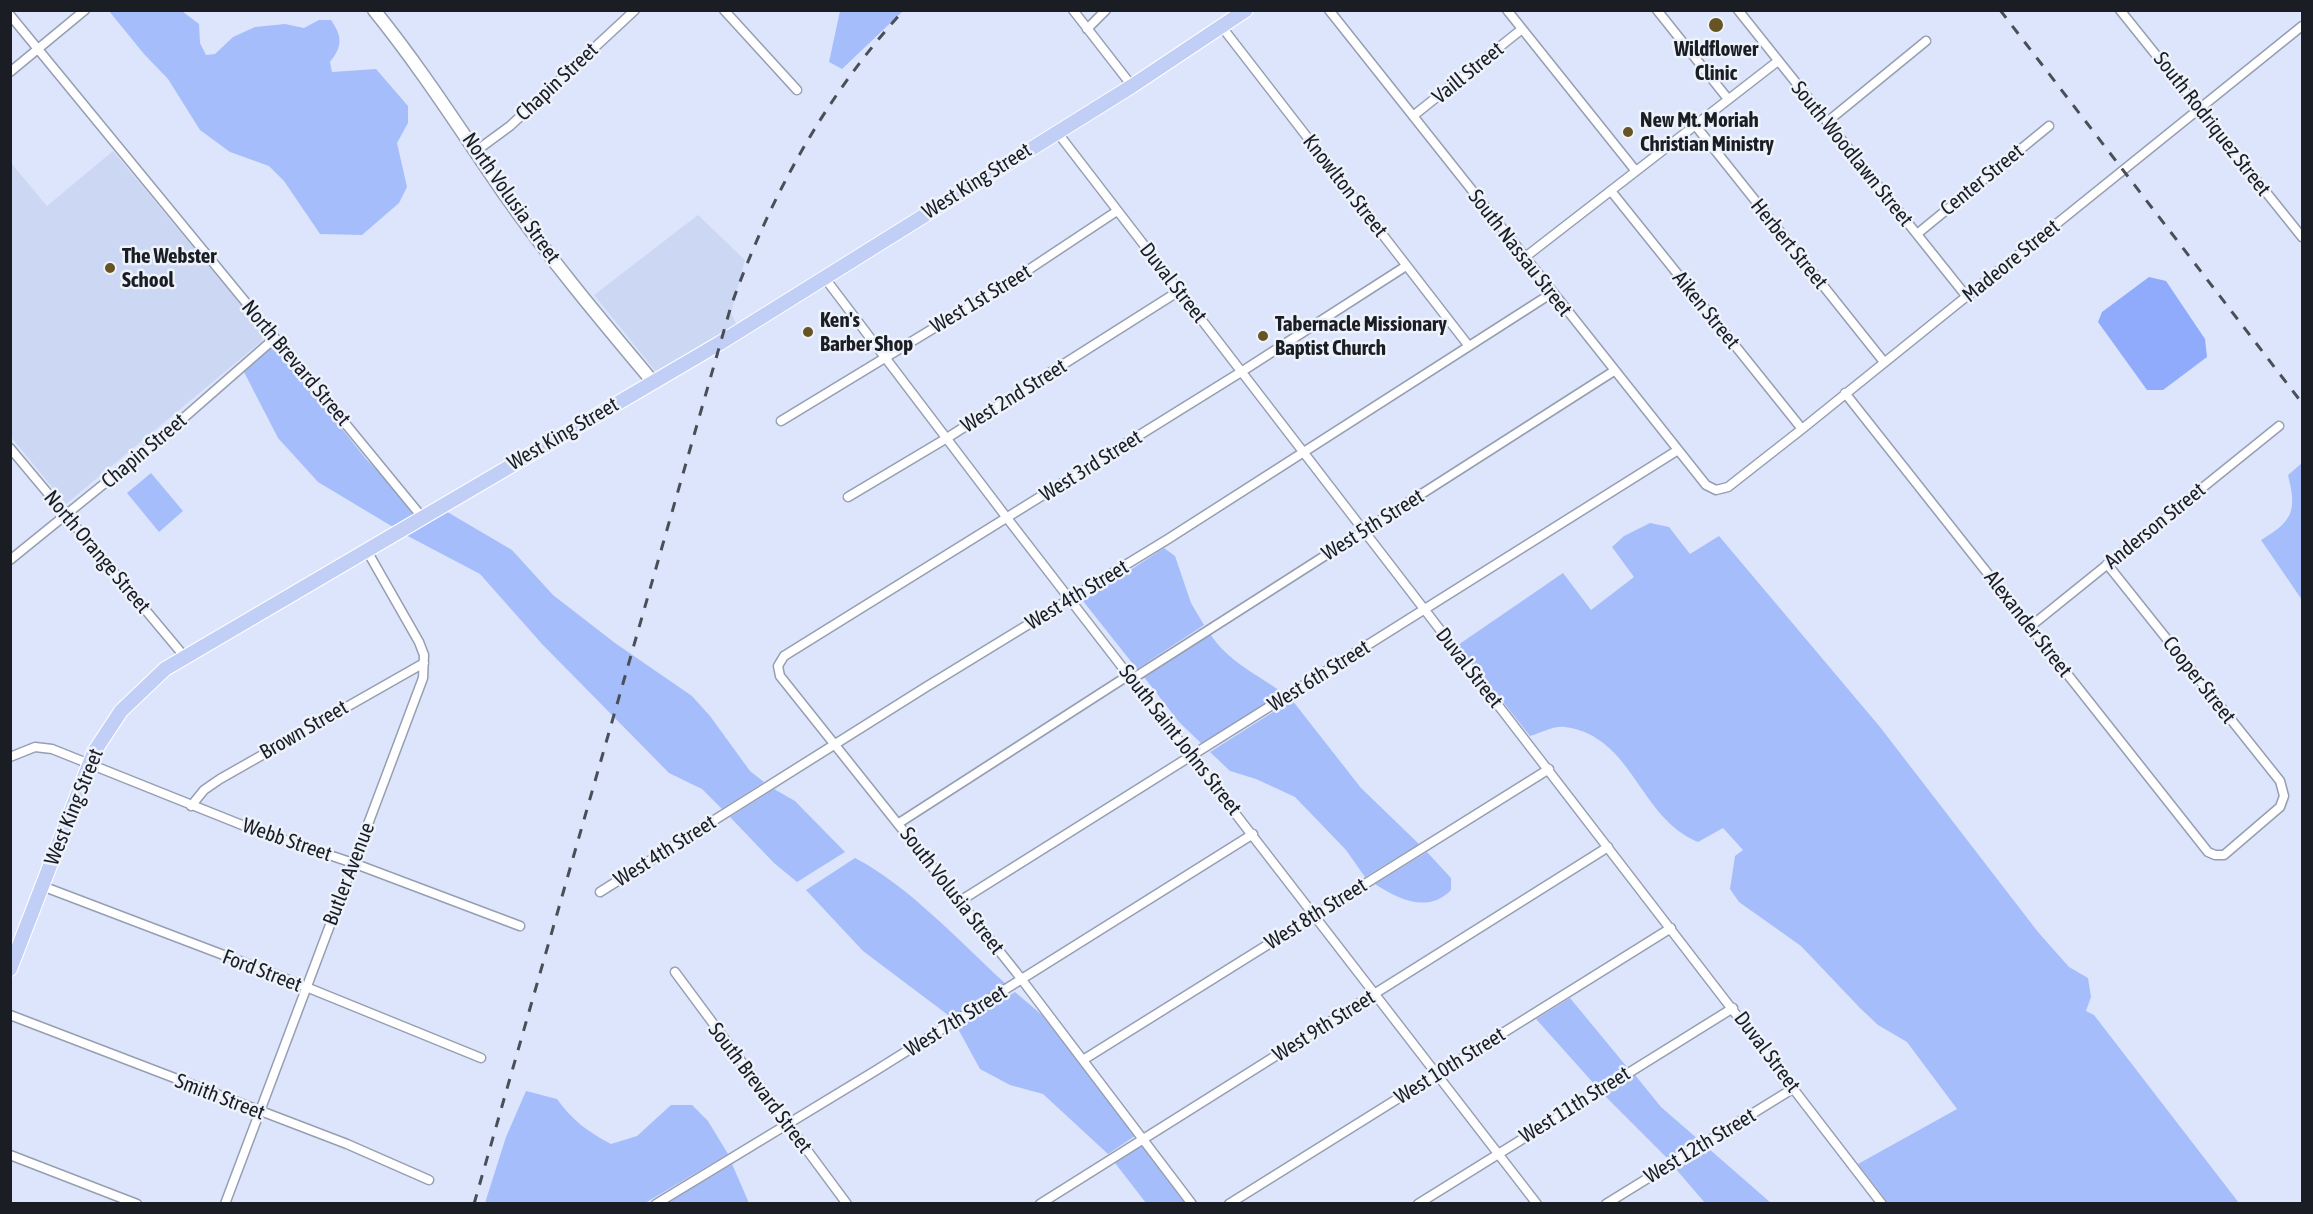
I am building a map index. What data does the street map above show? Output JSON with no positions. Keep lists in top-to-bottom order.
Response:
{
  "streets": {
    "main road": ["West King Street", "North Volusia Street"],
    "street": [
      "Vaill Street",
      "Chapin Street",
      "South Rodriquez Street",
      "South Woodlawn Street",
      "Center Street",
      "Knowlton Street",
      "Herbert Street",
      "South Nassau Street",
      "Madeore Street",
      "Duval Street",
      "West 1st Street",
      "Aiken Street",
      "North Brevard Street",
      "West 2nd Street",
      "West 3rd Street",
      "West 5th Street",
      "Anderson Street",
      "North Orange Street",
      "West 4th Street",
      "Alexander Street",
      "West 6th Street",
      "Cooper Street",
      "Brown Street",
      "South Saint Johns Street",
      "Webb Street",
      "Butler Avenue",
      "South Volusia Street",
      "West 8th Street",
      "Ford Street",
      "West 7th Street",
      "West 9th Street",
      "West 10th Street",
      "South Brevard Street",
      "Smith Street",
      "West 11th Street",
      "West 12th Street"
    ]
  },
  "crossings": [
    ["Vaill Street", "South Nassau Street"],
    ["Chapin Street", "North Volusia Street"],
    ["Chapin Street", "North Brevard Street"],
    ["Chapin Street", "North Orange Street"],
    ["South Rodriquez Street", "Madeore Street"],
    ["South Woodlawn Street", "Center Street"],
    ["South Woodlawn Street", "Madeore Street"],
    ["West King Street", "Knowlton Street"],
    ["West King Street", "North Volusia Street"],
    ["West King Street", "Duval Street"],
    ["West King Street", "North Brevard Street"],
    ["West King Street", "North Orange Street"],
    ["West King Street", "South Saint Johns Street"],
    ["West King Street", "Webb Street"],
    ["West King Street", "Ford Street"],
    ["Knowlton Street", "West 3rd Street"],
    ["Knowlton Street", "West 4th Street"],
    ["Herbert Street", "Madeore Street"],
    ["South Nassau Street", "Madeore Street"],
    ["South Nassau Street", "West 5th Street"],
    ["South Nassau Street", "West 4th Street"],
    ["South Nassau Street", "West 6th Street"],
    ["Madeore Street", "Aiken Street"],
    ["Madeore Street", "Alexander Street"],
    ["Duval Street", "West 1st Street"],
    ["Duval Street", "West 2nd Street"],
    ["Duval Street", "West 3rd Street"],
    ["Duval Street", "West 5th Street"],
    ["Duval Street", "West 4th Street"],
    ["Duval Street", "West 6th Street"],
    ["Duval Street", "West 8th Street"],
    ["Duval Street", "West 9th Street"],
    ["Duval Street", "West 10th Street"],
    ["Duval Street", "West 11th Street"],
    ["Duval Street", "West 12th Street"],
    ["West 1st Street", "South Saint Johns Street"],
    ["West 2nd Street", "South Saint Johns Street"],
    ["West 3rd Street", "South Saint Johns Street"],
    ["West 3rd Street", "South Volusia Street"],
    ["West 5th Street", "South Saint Johns Street"],
    ["West 5th Street", "South Volusia Street"],
    ["Anderson Street", "Alexander Street"],
    ["Anderson Street", "Cooper Street"],
    ["West 4th Street", "South Saint Johns Street"],
    ["West 4th Street", "South Volusia Street"],
    ["Alexander Street", "Cooper Street"],
    ["West 6th Street", "South Saint Johns Street"],
    ["West 6th Street", "South Volusia Street"],
    ["Brown Street", "Webb Street"],
    ["Brown Street", "Butler Avenue"],
    ["South Saint Johns Street", "West 8th Street"],
    ["South Saint Johns Street", "West 7th Street"],
    ["South Saint Johns Street", "West 9th Street"],
    ["South Saint Johns Street", "West 10th Street"],
    ["South Saint Johns Street", "West 11th Street"],
    ["Webb Street", "Butler Avenue"],
    ["Butler Avenue", "Ford Street"],
    ["Butler Avenue", "Smith Street"],
    ["South Volusia Street", "West 8th Street"],
    ["South Volusia Street", "West 7th Street"],
    ["South Volusia Street", "West 9th Street"],
    ["West 7th Street", "South Brevard Street"]
  ],
  "places": [
    "Wildflower Clinic",
    "New Mt. Moriah Christian Ministry",
    "The Webster School",
    "Ken's Barber Shop",
    "Tabernacle Missionary Baptist Church"
  ]
}
